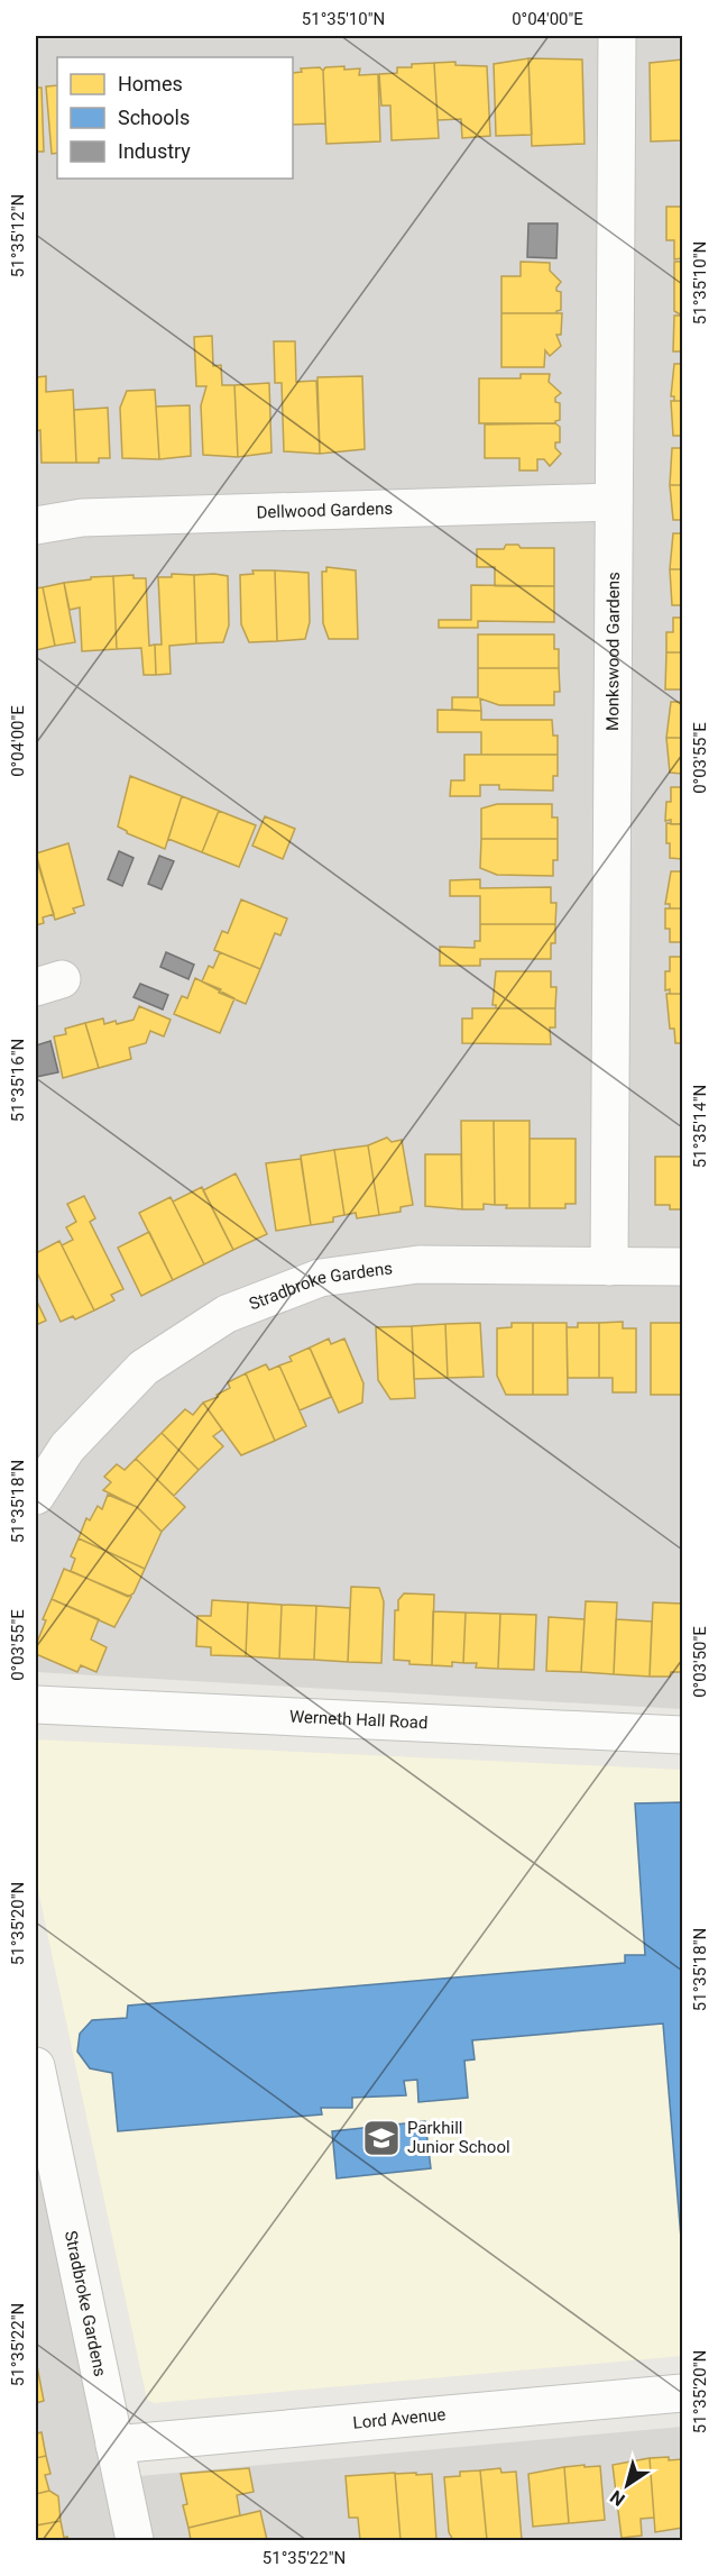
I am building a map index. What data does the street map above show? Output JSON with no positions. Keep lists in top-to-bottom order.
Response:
{
  "streets": {
    "street": [
      "Dellwood Gardens",
      "Monkswood Gardens",
      "Stradbroke Gardens",
      "Werneth Hall Road",
      "Lord Avenue"
    ]
  },
  "crossings": [
    ["Dellwood Gardens", "Monkswood Gardens"],
    ["Monkswood Gardens", "Stradbroke Gardens"],
    ["Stradbroke Gardens", "Lord Avenue"]
  ],
  "places": {
    "school or university": ["Parkhill Junior School"]
  },
  "legend": ["Homes", "Schools", "Industry"],
  "north": "bottom left",
  "coordinates": [
    "51°35'10\"N",
    "0°04'00\"E",
    "51°35'12\"N",
    "0°03'55\"E",
    "51°35'16\"N",
    "51°35'14\"N",
    "51°35'18\"N",
    "0°03'50\"E",
    "51°35'20\"N",
    "51°35'22\"N"
  ]
}
